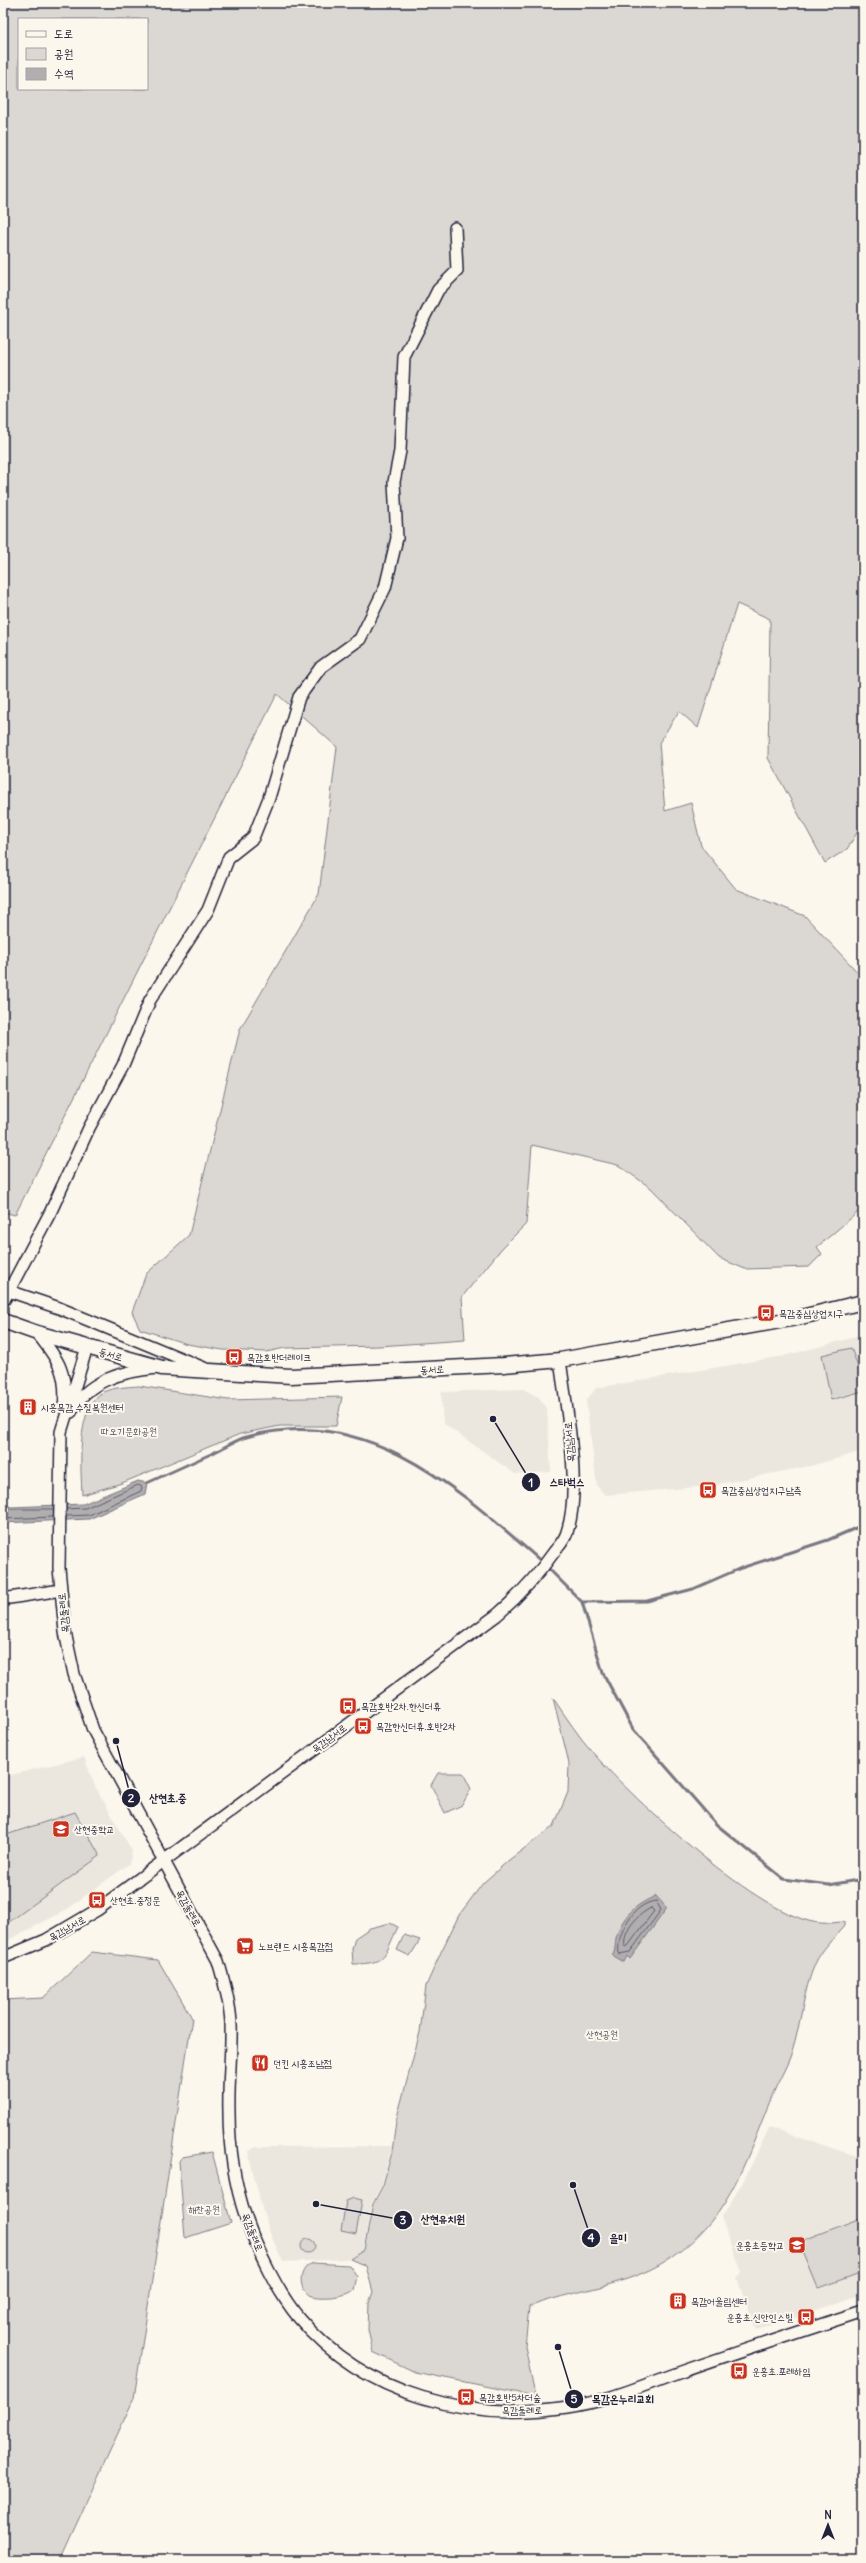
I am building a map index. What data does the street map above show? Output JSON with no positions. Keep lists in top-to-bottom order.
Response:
{
  "streets": {
    "main road": ["동서로"],
    "street": ["목감남서로", "목감둘레로"]
  },
  "crossings": [
    ["동서로", "목감남서로"],
    ["목감남서로", "목감둘레로"]
  ],
  "parks": ["따오기문화공원", "산현공원", "해찬공원"],
  "places": {
    "bus stop": [
      "목감중심상업지구",
      "목감호반더레이크",
      "목감중심상업지구남측",
      "목감호반2차.한신더휴",
      "목감한신더휴.호반2차",
      "산현초.중정문",
      "운흥초.신안인스빌",
      "운흥초.포레하임",
      "목감호반5차더숲"
    ],
    "building": ["시흥목감 수질복원센터", "목감어울림센터"],
    "other": [
      "스타벅스",
      "산현초.중",
      "을미",
      "산현유치원",
      "목감온누리교회"
    ],
    "school or university": ["산현중학교", "운흥초등학교"],
    "supermarket": ["노브랜드 시흥목감점"],
    "restaurant": ["던킨 시흥조남점"]
  },
  "legend": ["도로", "공원", "수역"],
  "north": "top"
}
